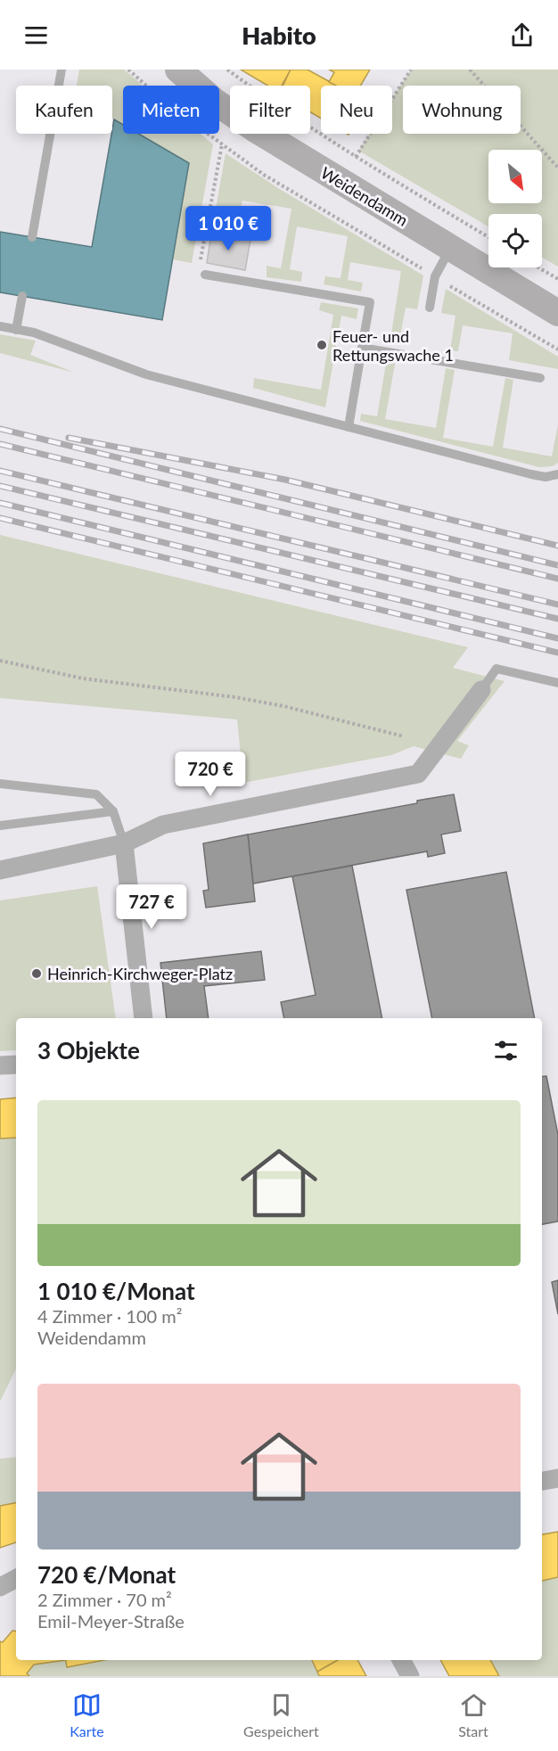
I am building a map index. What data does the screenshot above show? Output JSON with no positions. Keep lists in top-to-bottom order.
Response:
{
  "streets": {
    "main road": ["Weidendamm"]
  },
  "places": ["Feuer- und Rettungswache 1", "Heinrich-Kirchweger-Platz"],
  "north": "bottom right",
  "page": {
    "header": "Habito",
    "chip": [
      "Kaufen",
      "Mieten",
      "Filter",
      "Neu",
      "Wohnung"
    ],
    "price": ["1 010 €", "720 €", "727 €"],
    "heading": "3 Objekte",
    "list": [
      {
        "name": "1 010 €/Monat",
        "note": "4 Zimmer · 100 m² · Weidendamm"
      },
      {
        "name": "720 €/Monat",
        "note": "2 Zimmer · 70 m² · Emil-Meyer-Straße"
      }
    ],
    "tabs": ["Karte", "Gespeichert", "Start"]
  }
}
